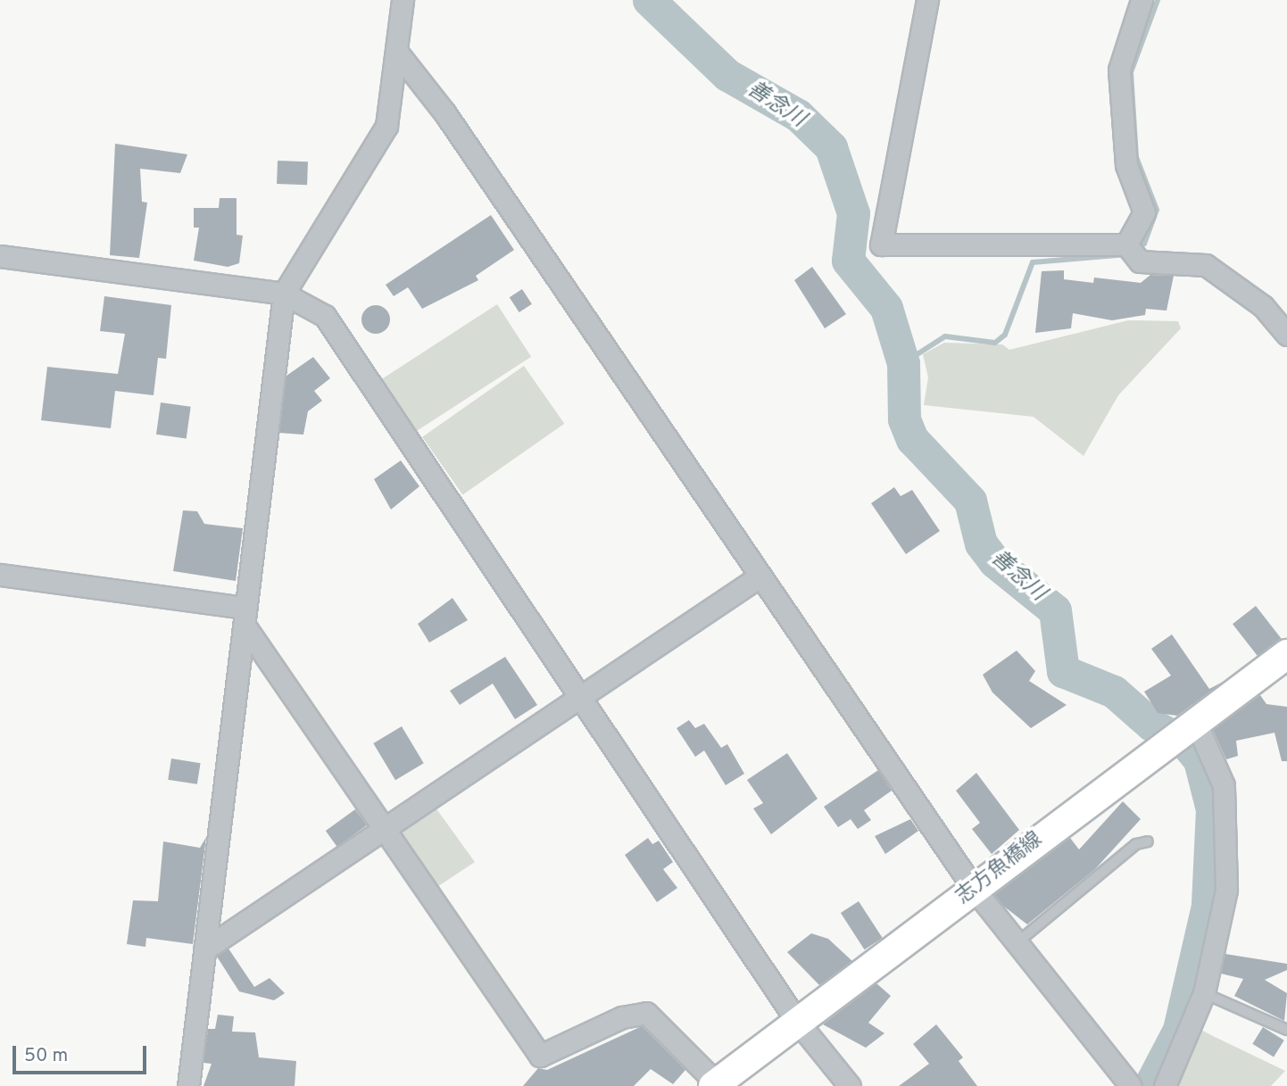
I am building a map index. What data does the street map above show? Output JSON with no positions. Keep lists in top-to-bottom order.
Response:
{
  "streets": {
    "main road": ["志方魚橋線"]
  },
  "water": ["善念川"],
  "scale_bar": "50 m"
}
